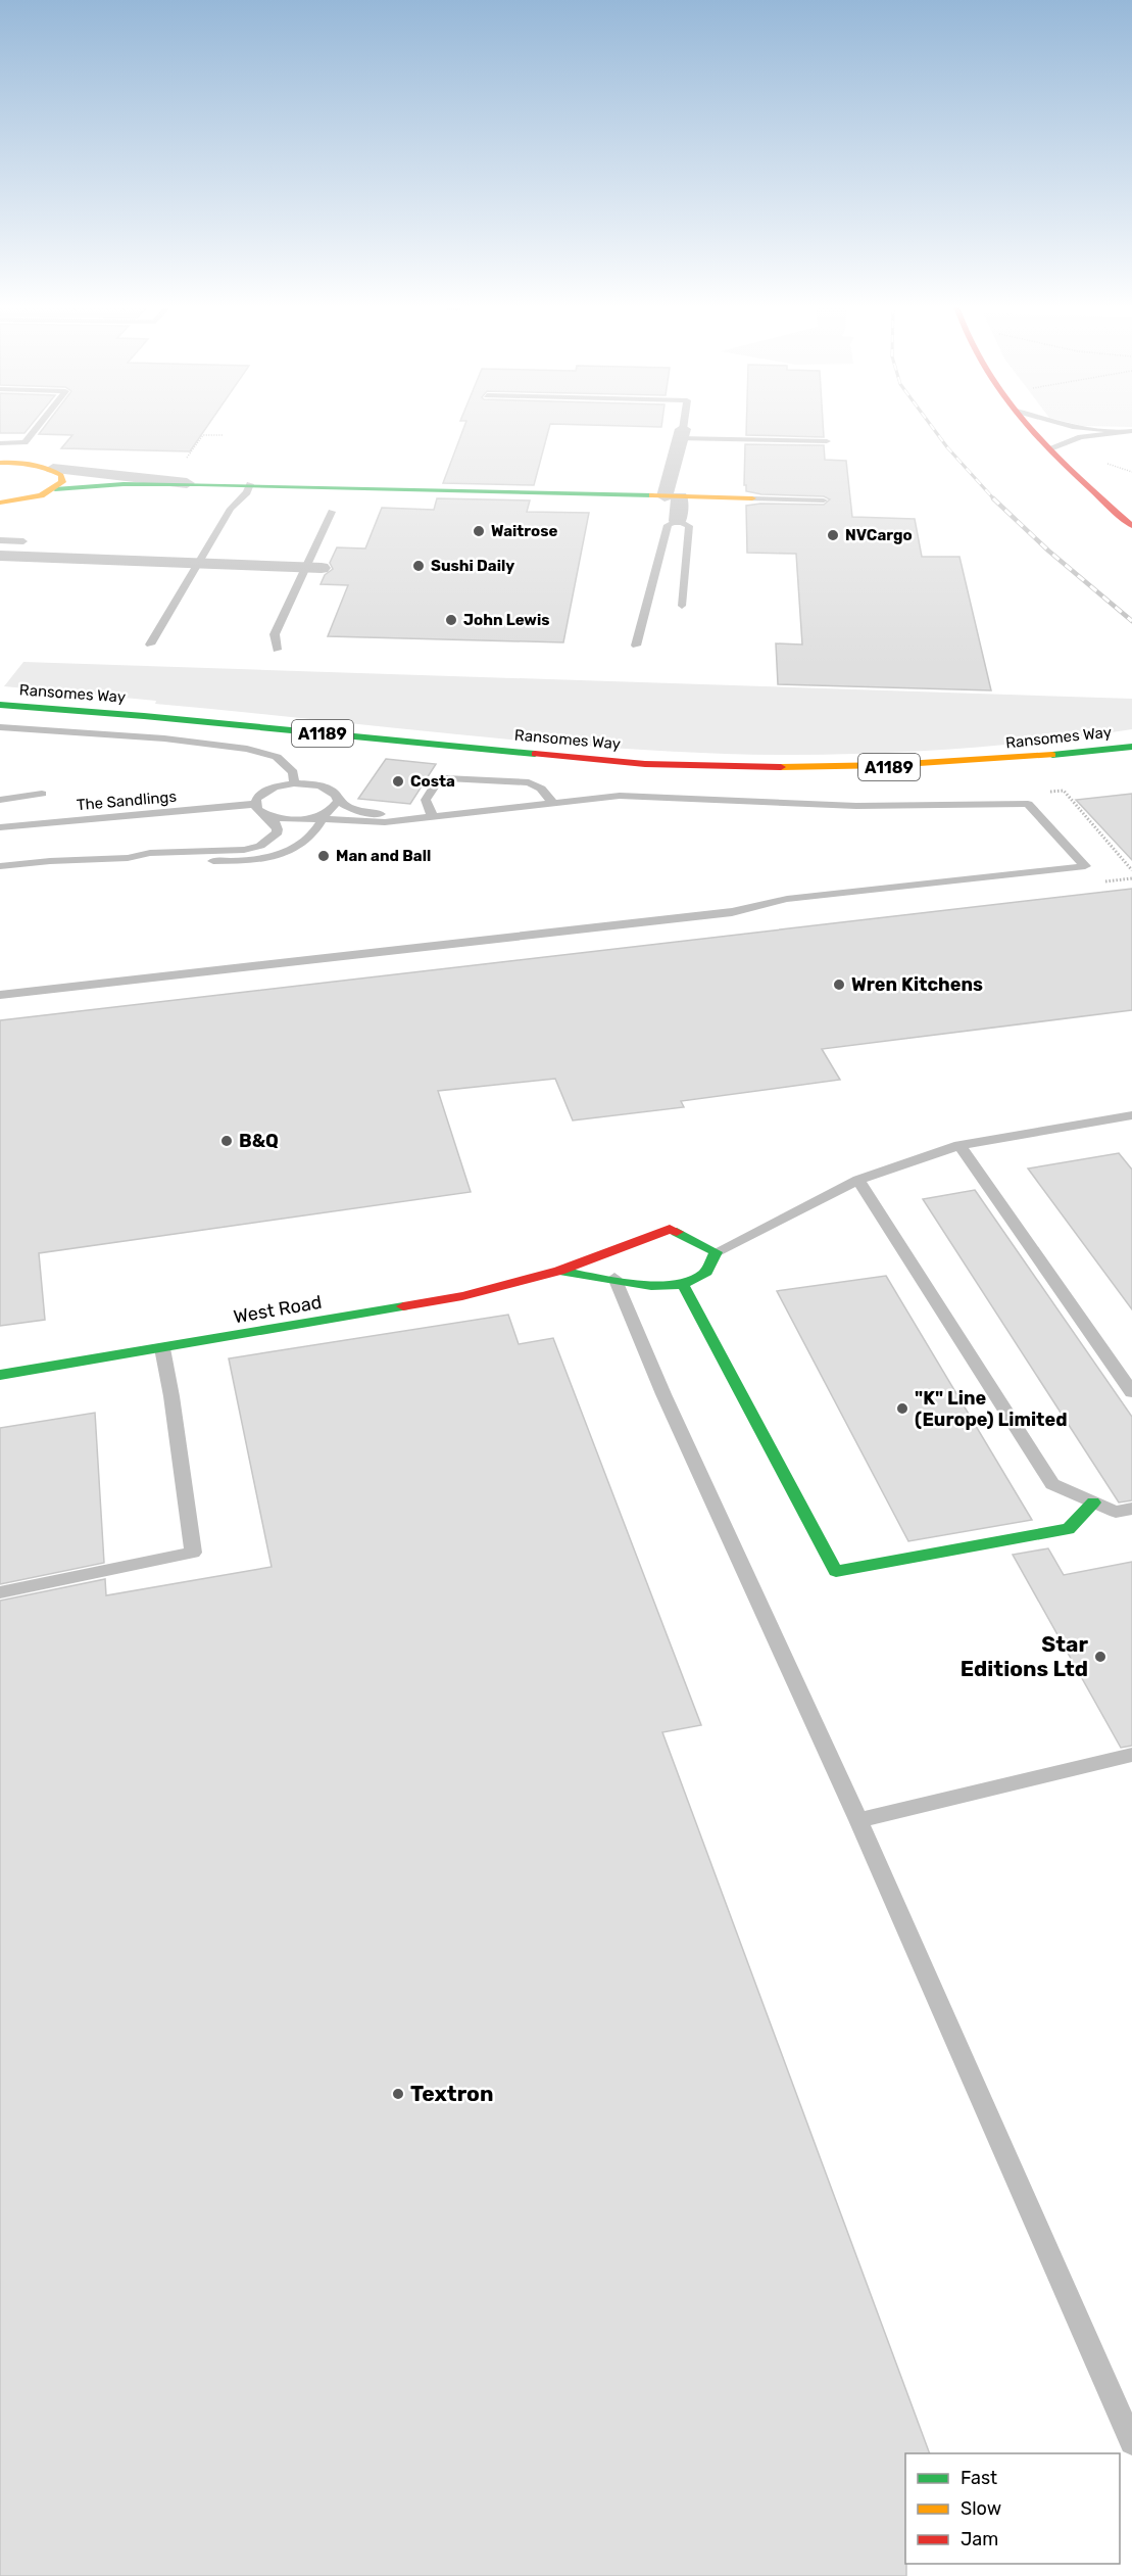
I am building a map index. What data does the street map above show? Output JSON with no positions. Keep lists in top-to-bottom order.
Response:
{
  "streets": {
    "street": ["Ransomes Way", "A1189", "West Road"],
    "lane": ["The Sandlings"]
  },
  "places": [
    "Waitrose",
    "NVCargo",
    "Sushi Daily",
    "John Lewis",
    "Costa",
    "Man and Ball",
    "Wren Kitchens",
    "B&Q",
    "\"K\" Line (Europe) Limited",
    "Star Editions Ltd",
    "Textron"
  ],
  "legend": ["Fast", "Slow", "Jam"]
}
